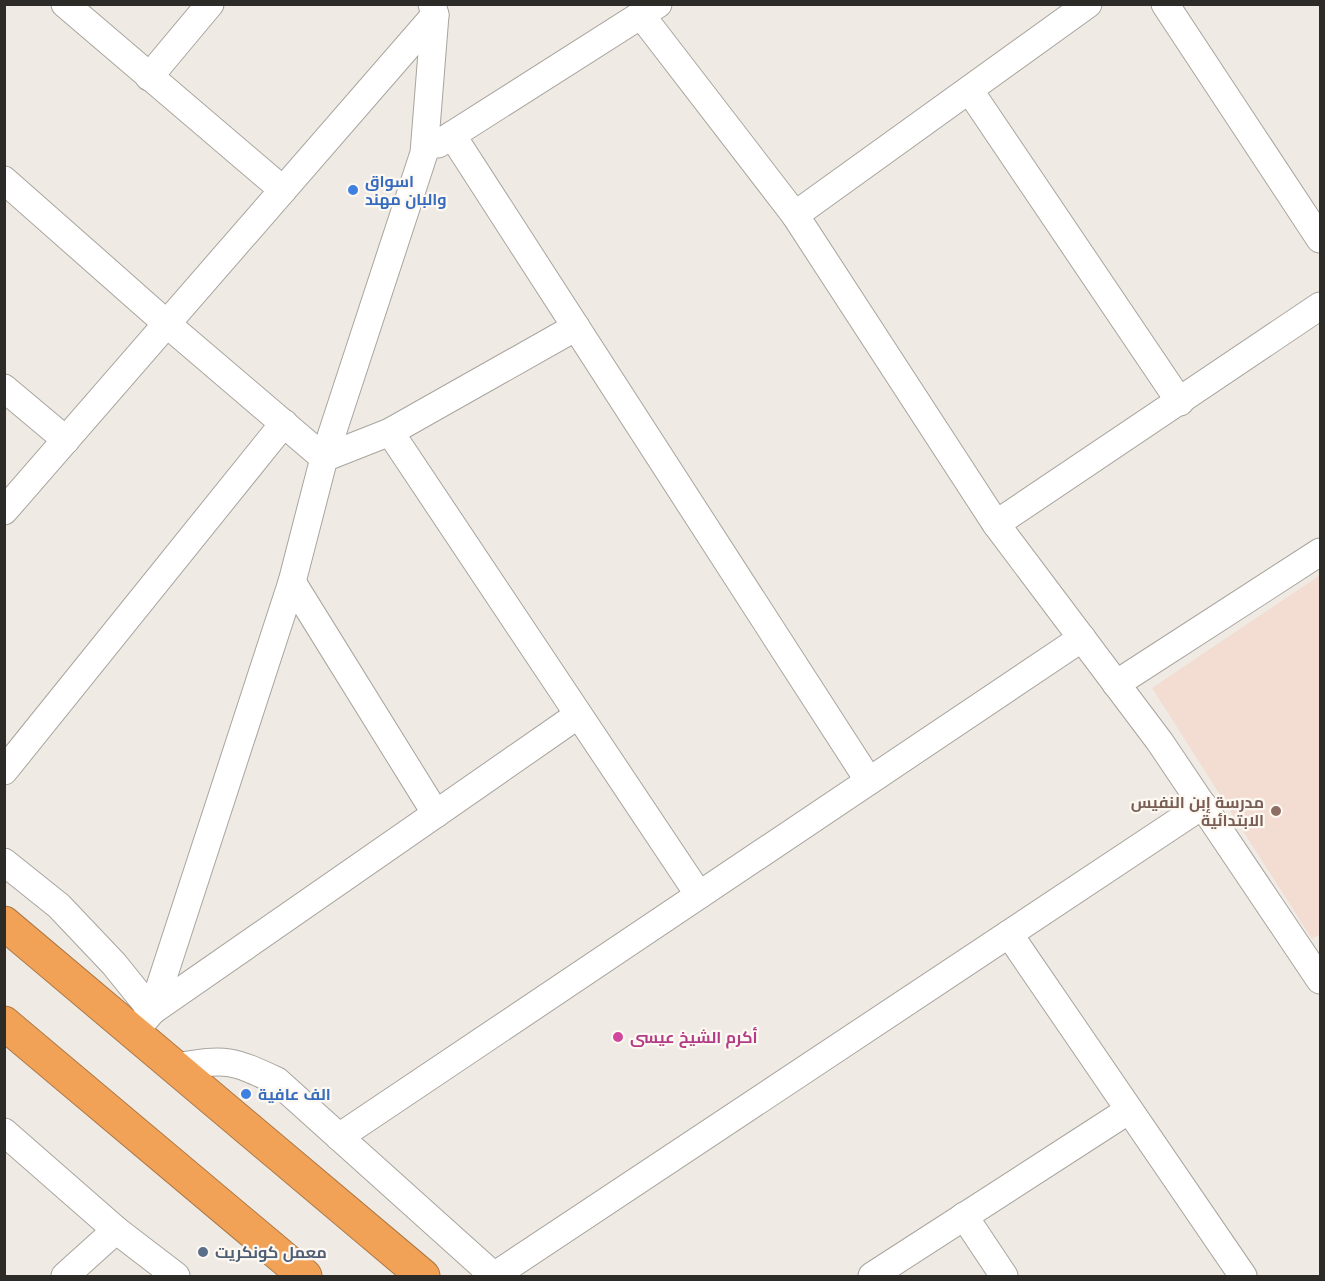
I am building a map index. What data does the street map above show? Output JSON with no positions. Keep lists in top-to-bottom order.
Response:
{
  "places": [
    "اسواق والبان مهند",
    "مدرسة إبن النفيس الابتدائية",
    "أكرم الشيخ عيسى",
    "الف عافية",
    "معمل كونكريت"
  ]
}
